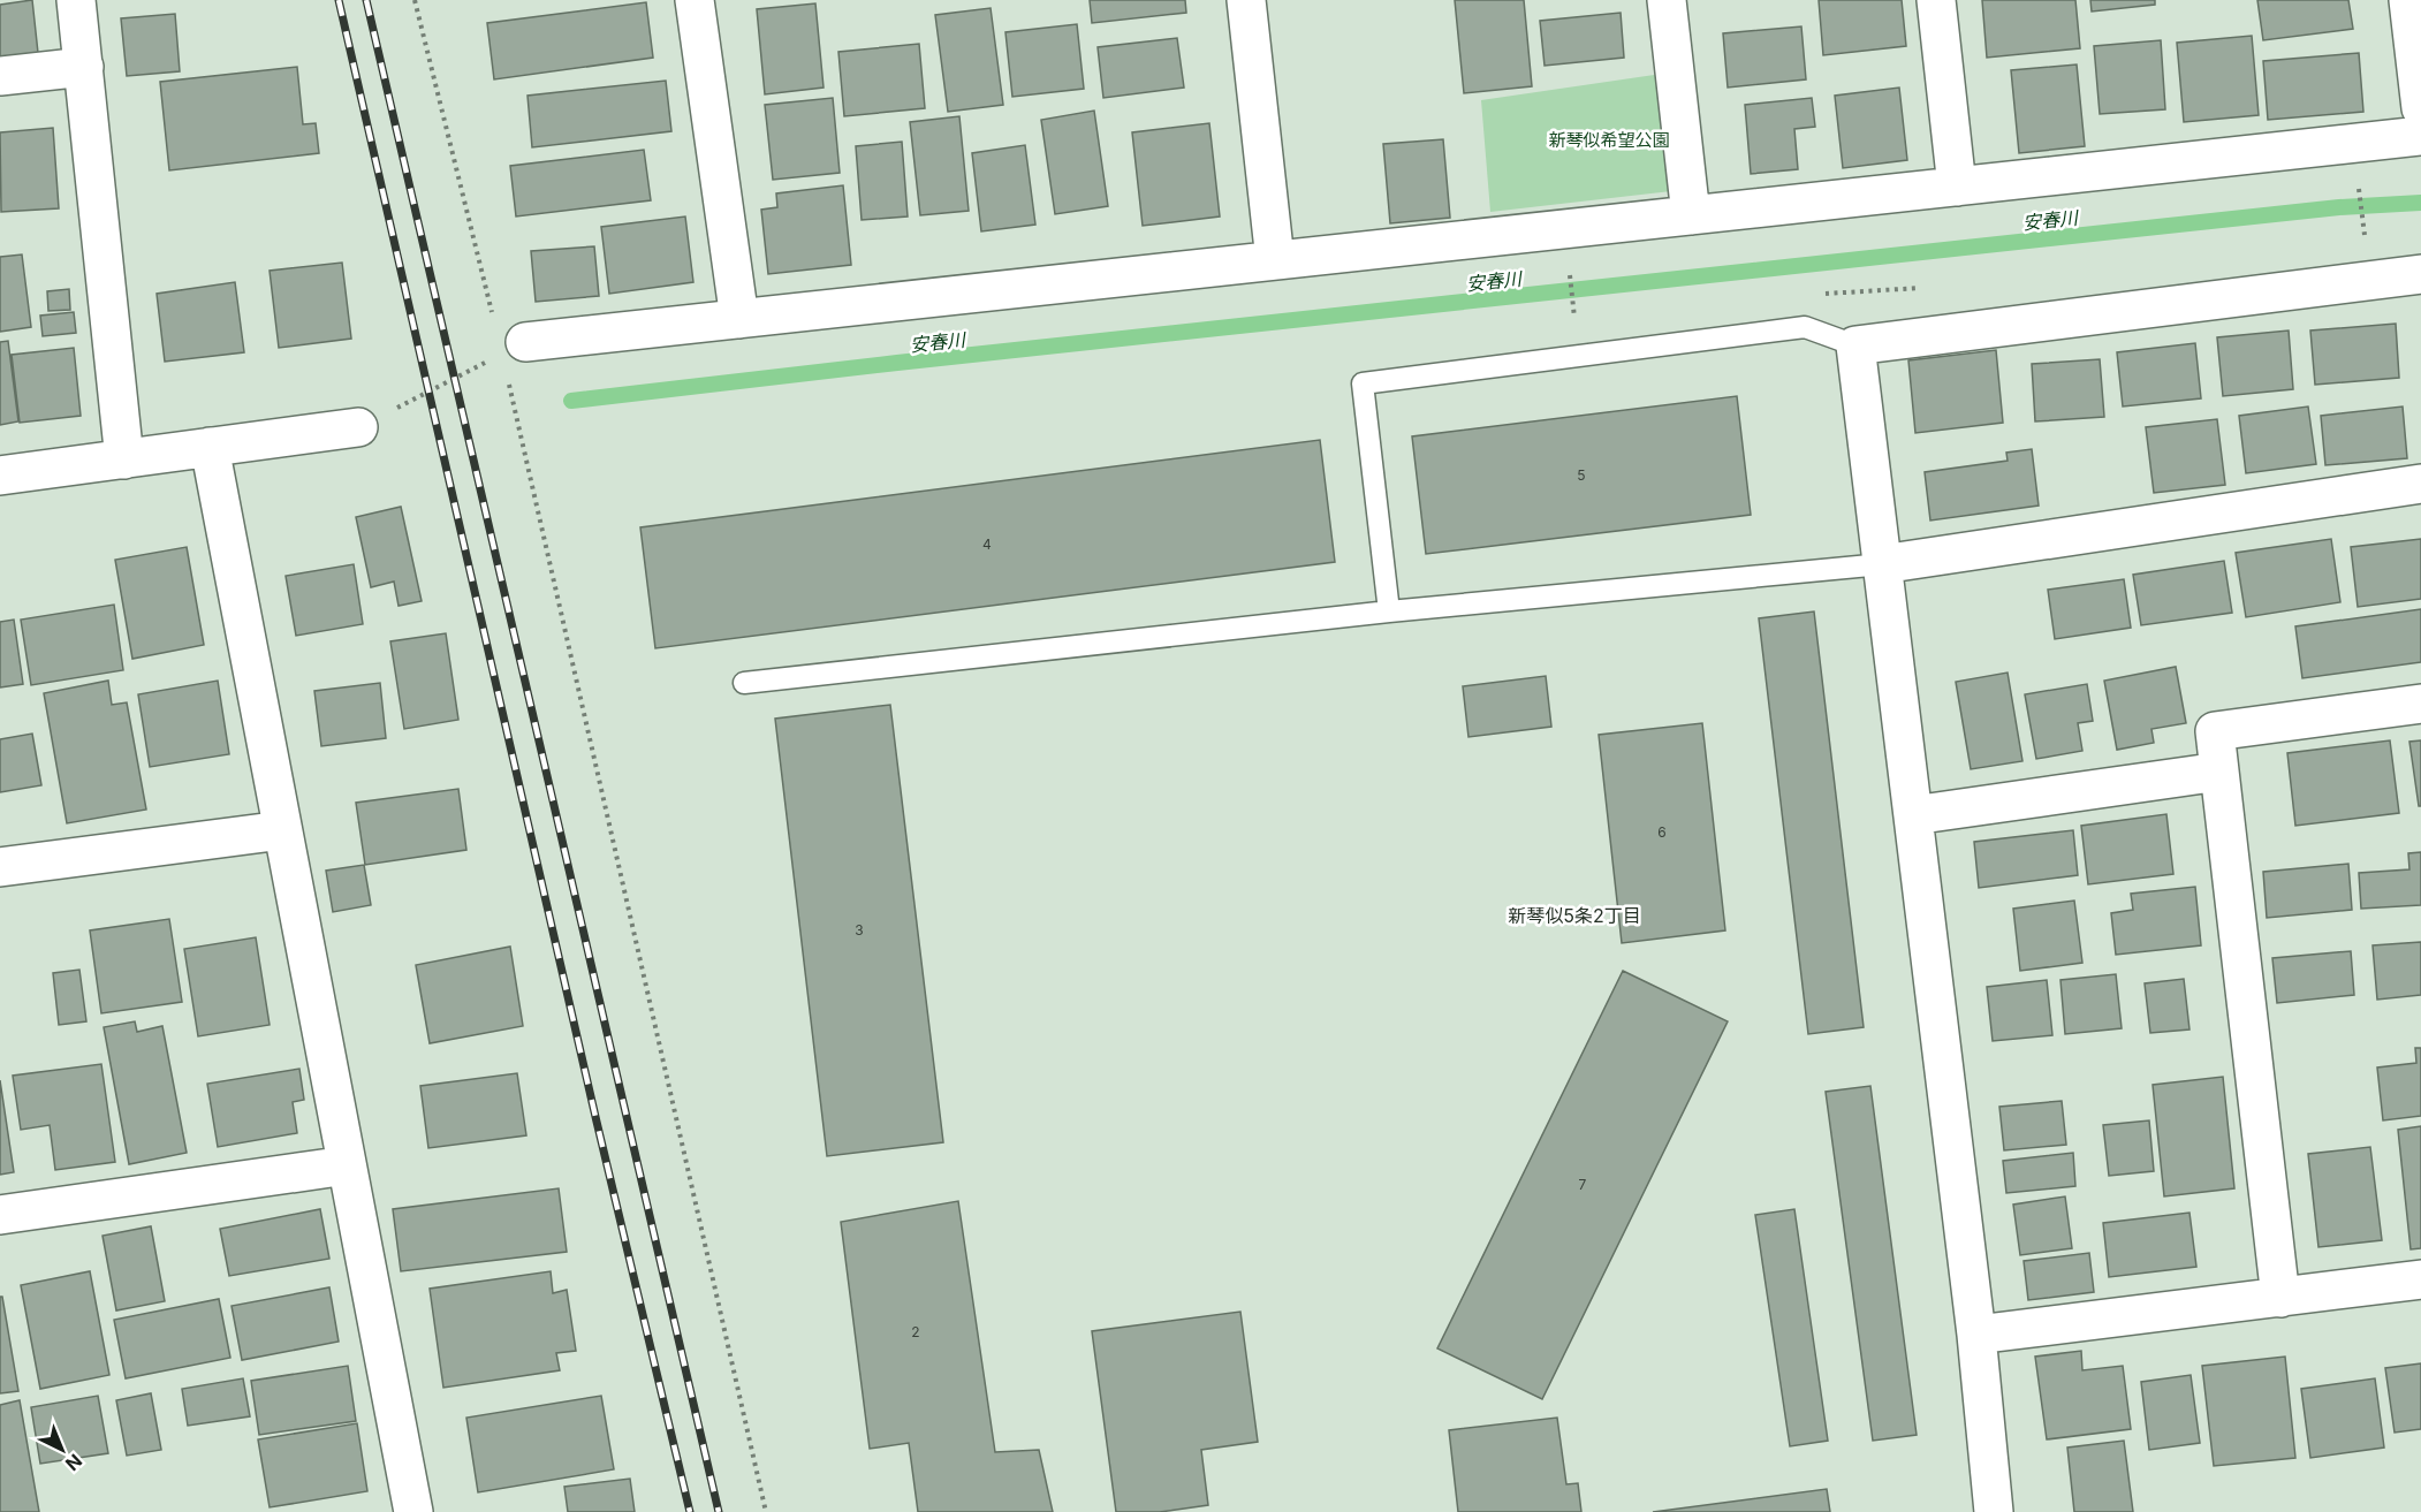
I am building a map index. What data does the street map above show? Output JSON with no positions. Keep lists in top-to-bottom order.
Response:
{
  "districts": ["新琴似5条2丁目"],
  "water": ["安春川"],
  "parks": ["新琴似希望公園"],
  "house_numbers": [
    "5",
    "4",
    "6",
    "3",
    "7",
    "2"
  ],
  "north": "bottom right"
}
